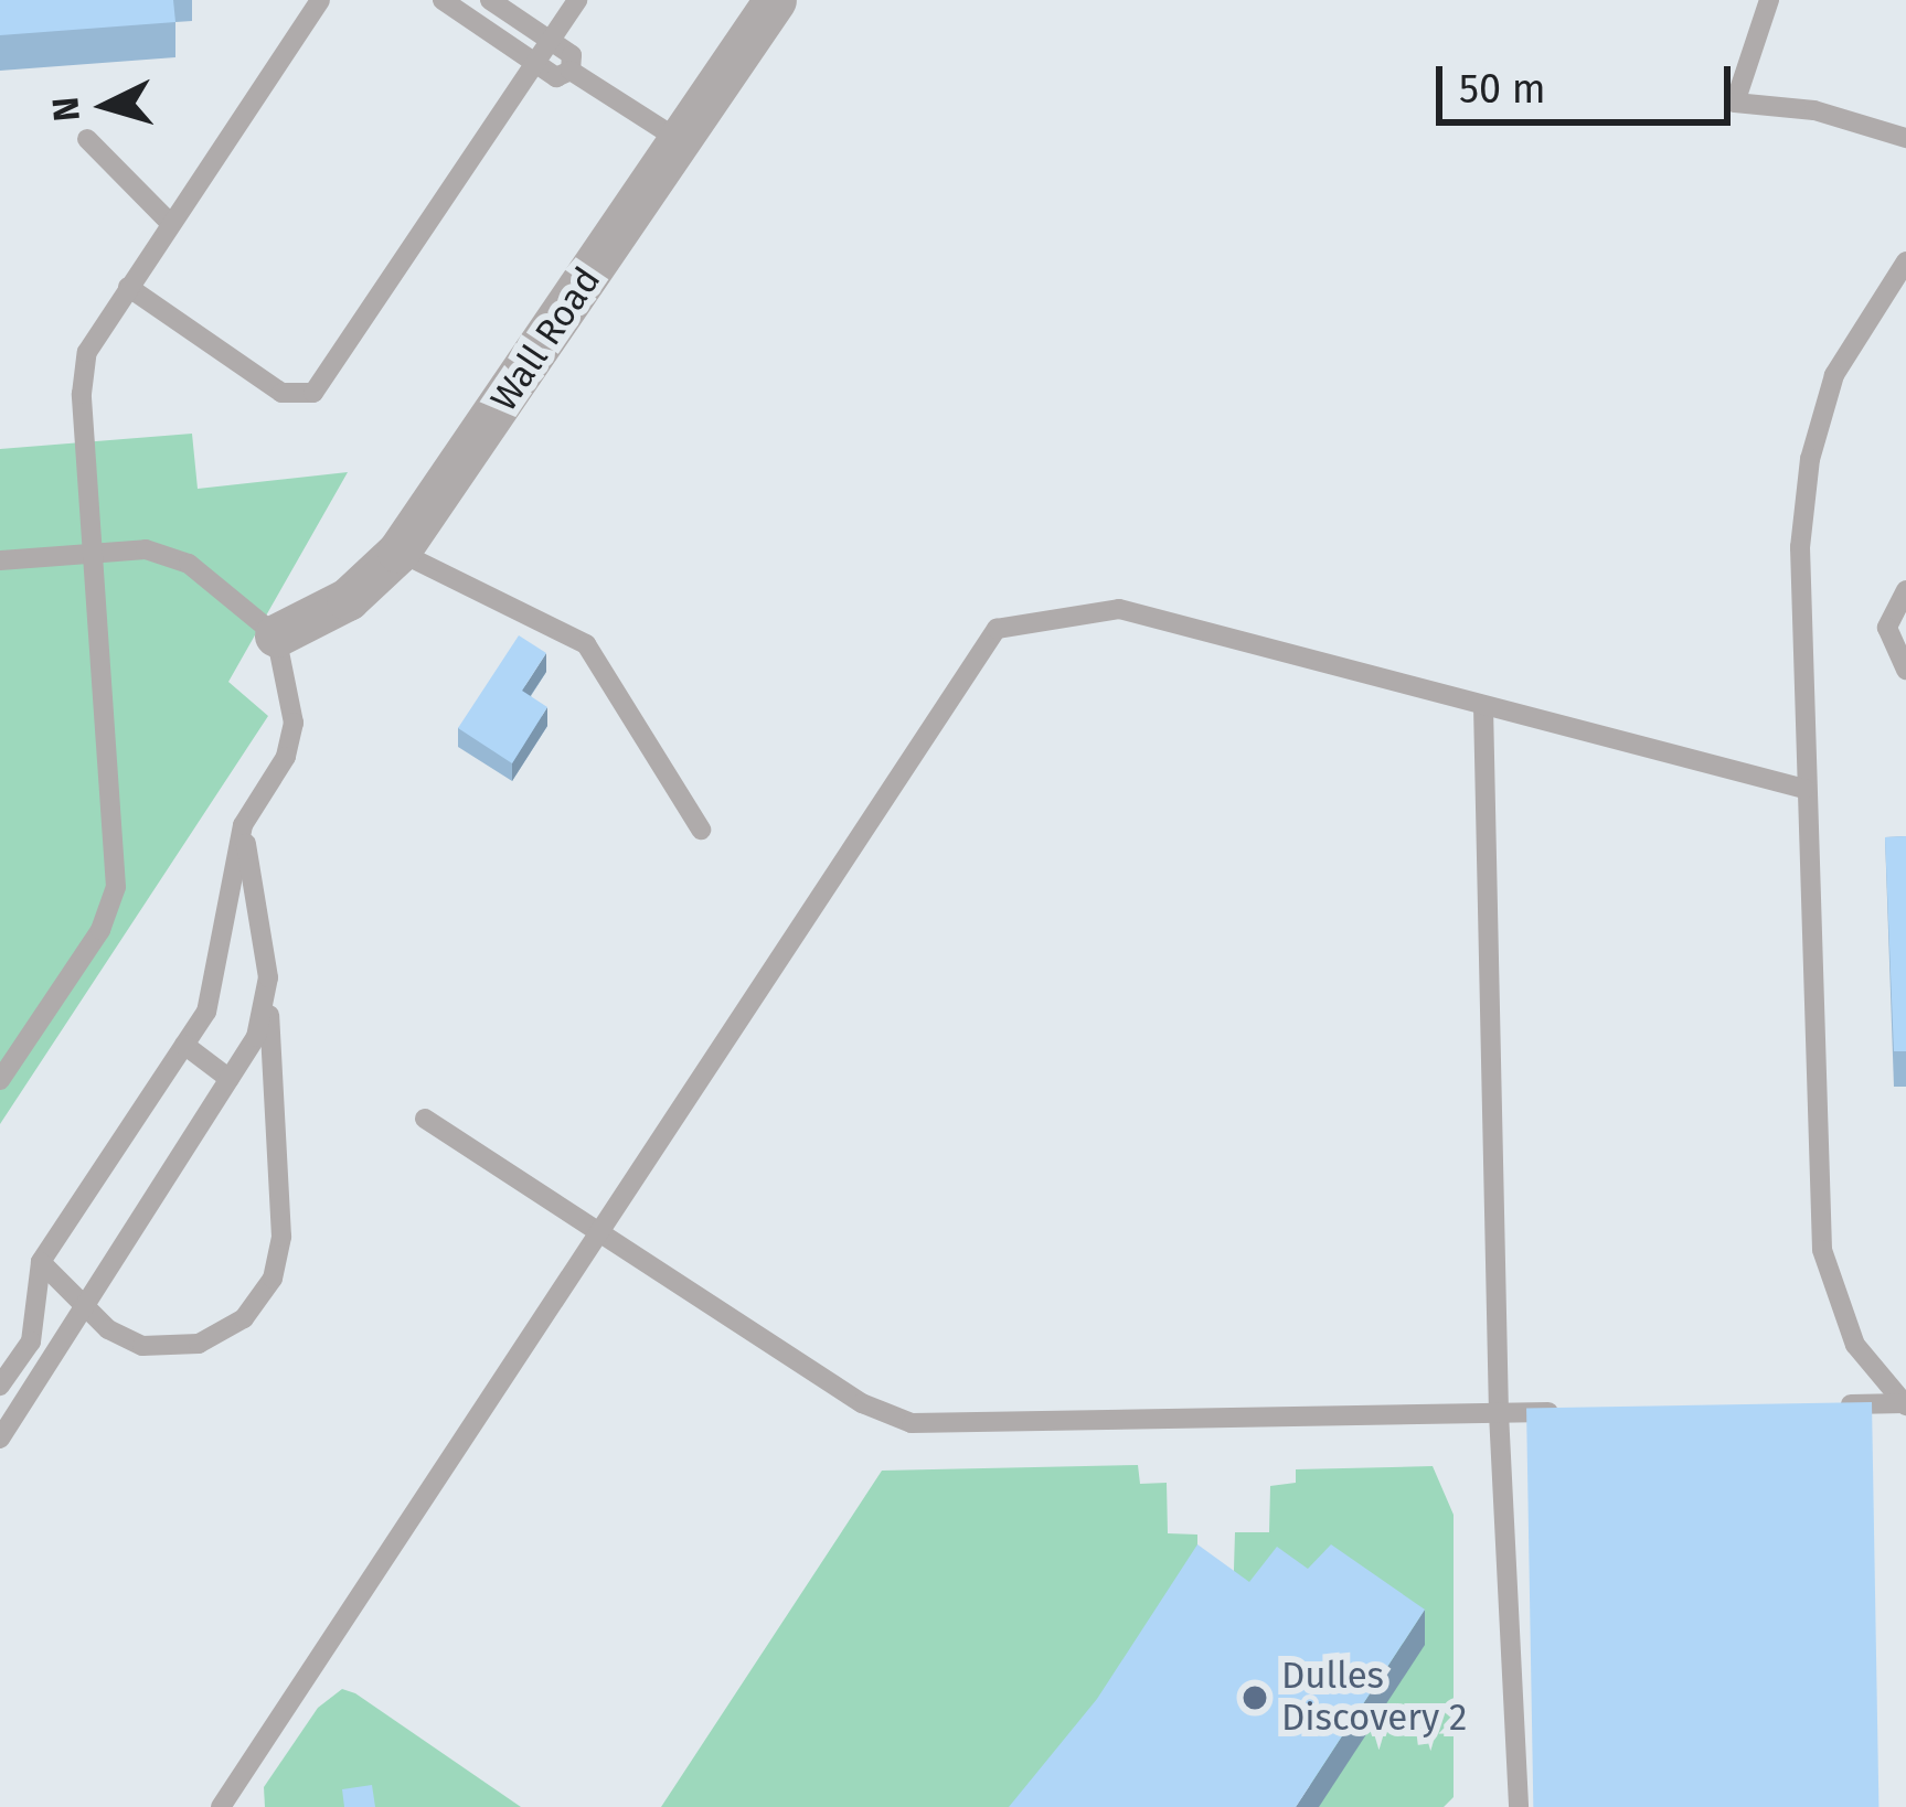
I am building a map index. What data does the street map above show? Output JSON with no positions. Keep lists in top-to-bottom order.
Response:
{
  "streets": {
    "street": ["Wall Road"]
  },
  "places": ["Dulles Discovery 2"],
  "scale_bar": "50 m",
  "north": "left"
}
